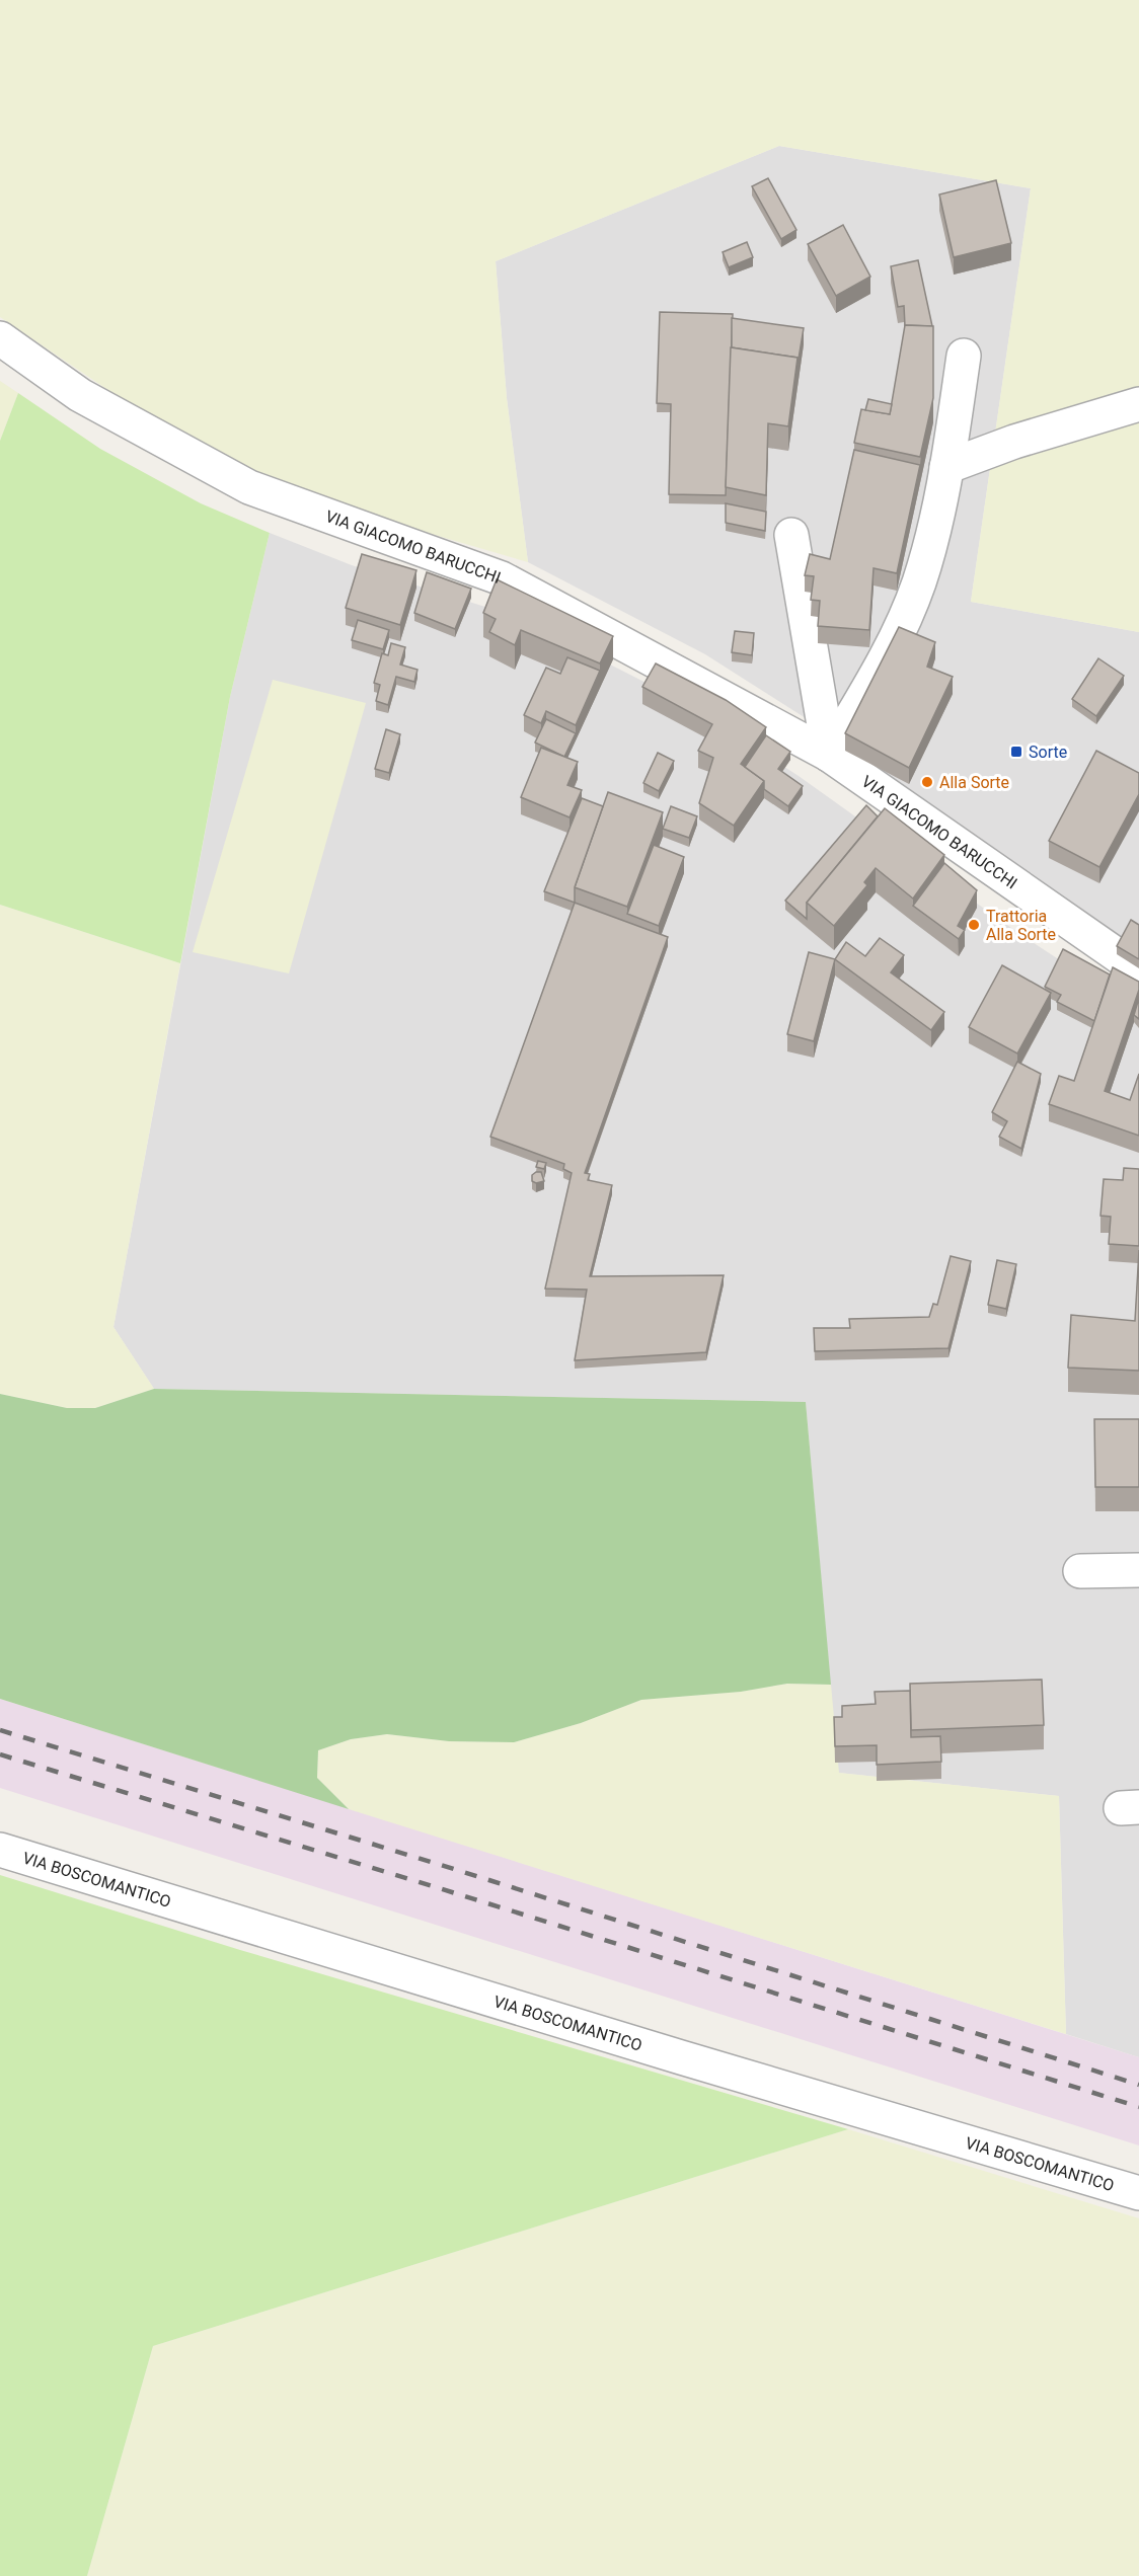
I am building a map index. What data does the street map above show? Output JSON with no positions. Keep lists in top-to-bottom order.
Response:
{
  "streets": {
    "street": ["VIA GIACOMO BARUCCHI", "VIA BOSCOMANTICO"]
  },
  "places": {
    "transit": ["Sorte"],
    "other": ["Alla Sorte", "Trattoria Alla Sorte"]
  }
}
